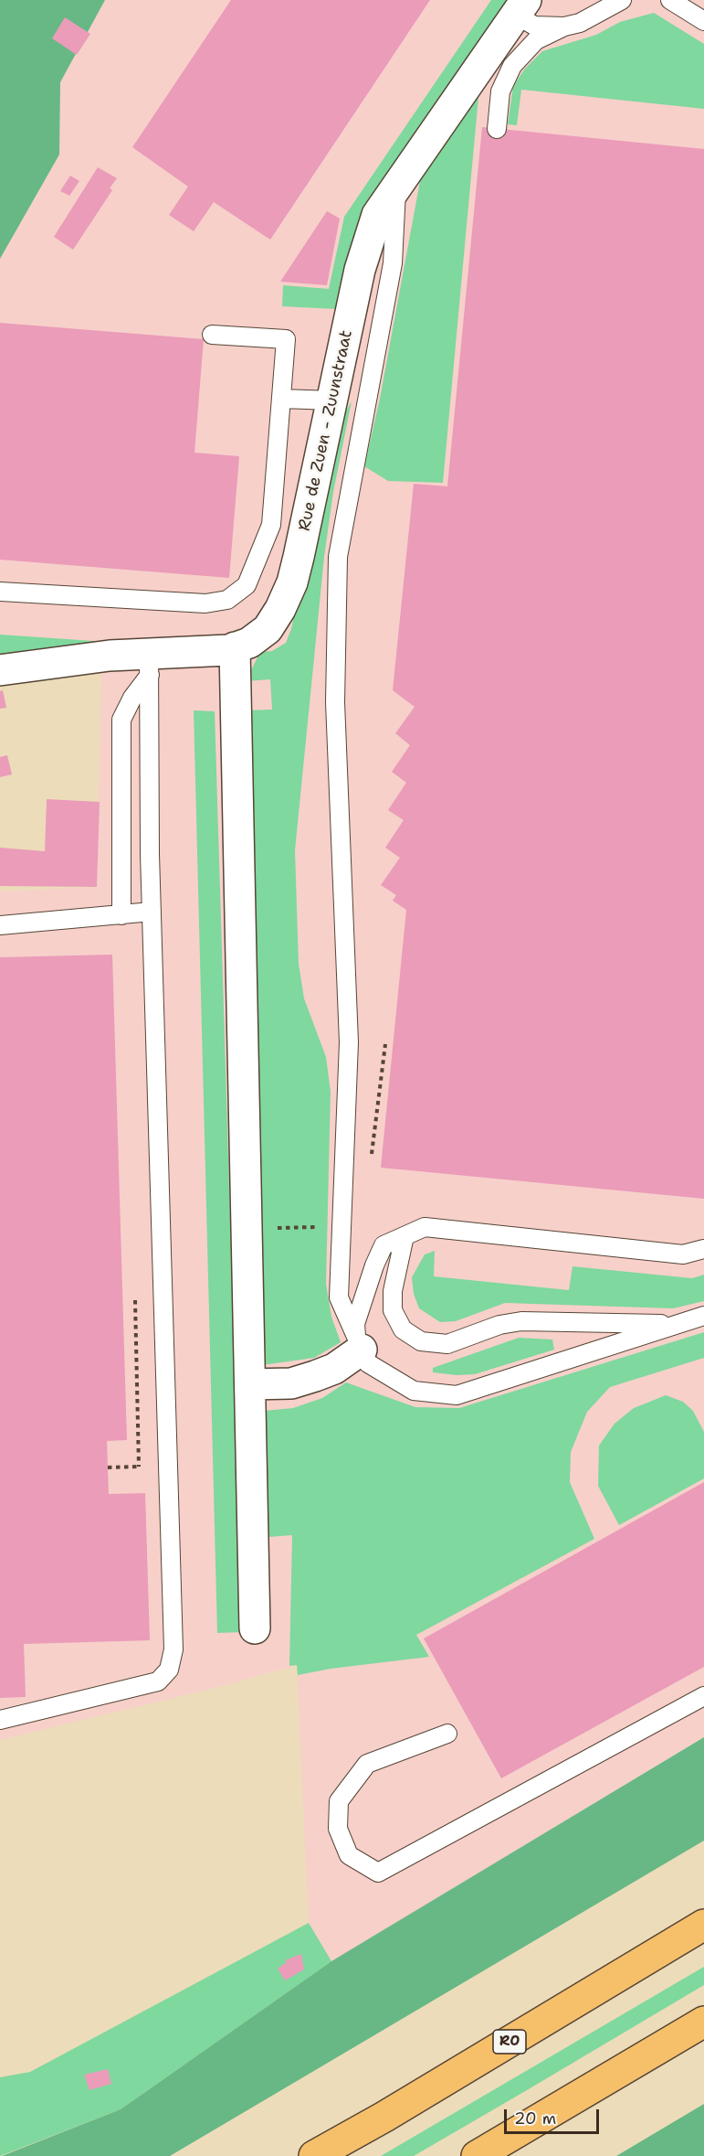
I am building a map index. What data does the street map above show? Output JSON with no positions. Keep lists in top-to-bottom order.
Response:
{
  "streets": {
    "highway": ["R0"],
    "street": ["Rue de Zuen - Zuunstraat"]
  },
  "scale_bar": "20 m"
}
